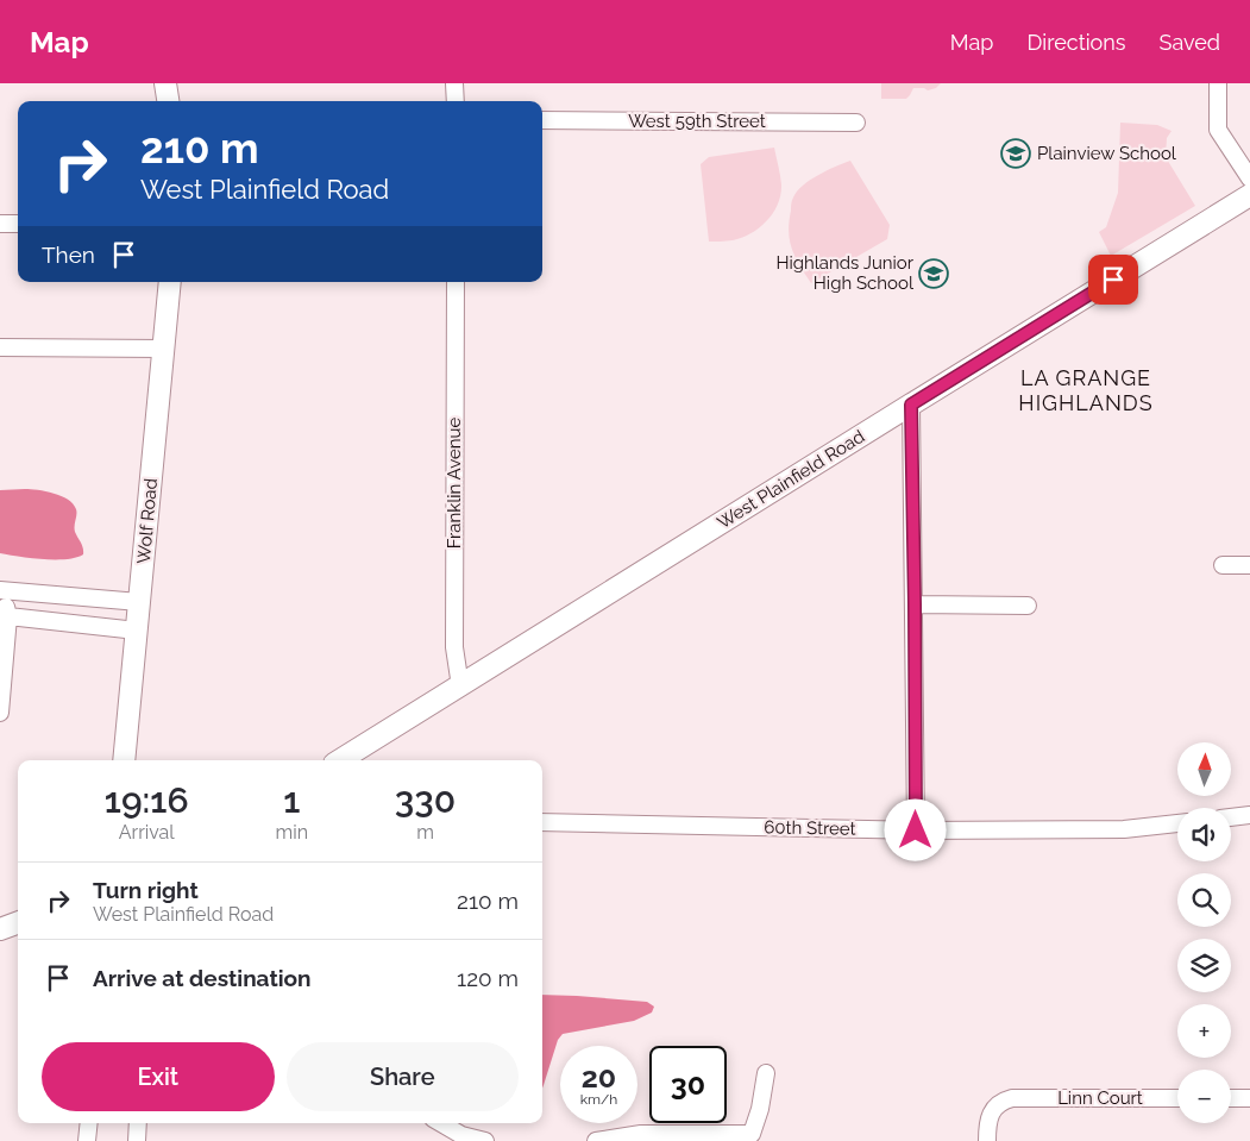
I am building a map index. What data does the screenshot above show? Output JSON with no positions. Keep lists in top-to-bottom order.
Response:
{
  "streets": {
    "main road": ["West Plainfield Road", "Wolf Road"],
    "street": [
      "West 59th Street",
      "Franklin Avenue",
      "60th Street",
      "Linn Court"
    ]
  },
  "crossings": [
    ["West Plainfield Road", "Franklin Avenue"]
  ],
  "districts": ["LA GRANGE HIGHLANDS"],
  "places": {
    "school or university": ["Plainview School", "Highlands Junior High School"]
  },
  "north": "top",
  "page": {
    "header": "Map",
    "nav": ["Map", "Directions", "Saved"],
    "turn": ["210 m", "West Plainfield Road"],
    "then": "Then",
    "map_buttons": ["+", "−"],
    "eta": [
      "19:16",
      "Arrival",
      "1",
      "min",
      "330",
      "m"
    ],
    "list": [
      {
        "name": "Turn right",
        "note": "West Plainfield Road",
        "value": "210 m"
      },
      {
        "name": "Arrive at destination",
        "value": "120 m"
      }
    ],
    "buttons": ["Exit", "Share"],
    "speed": "20 km/h",
    "limit": "30"
  }
}
